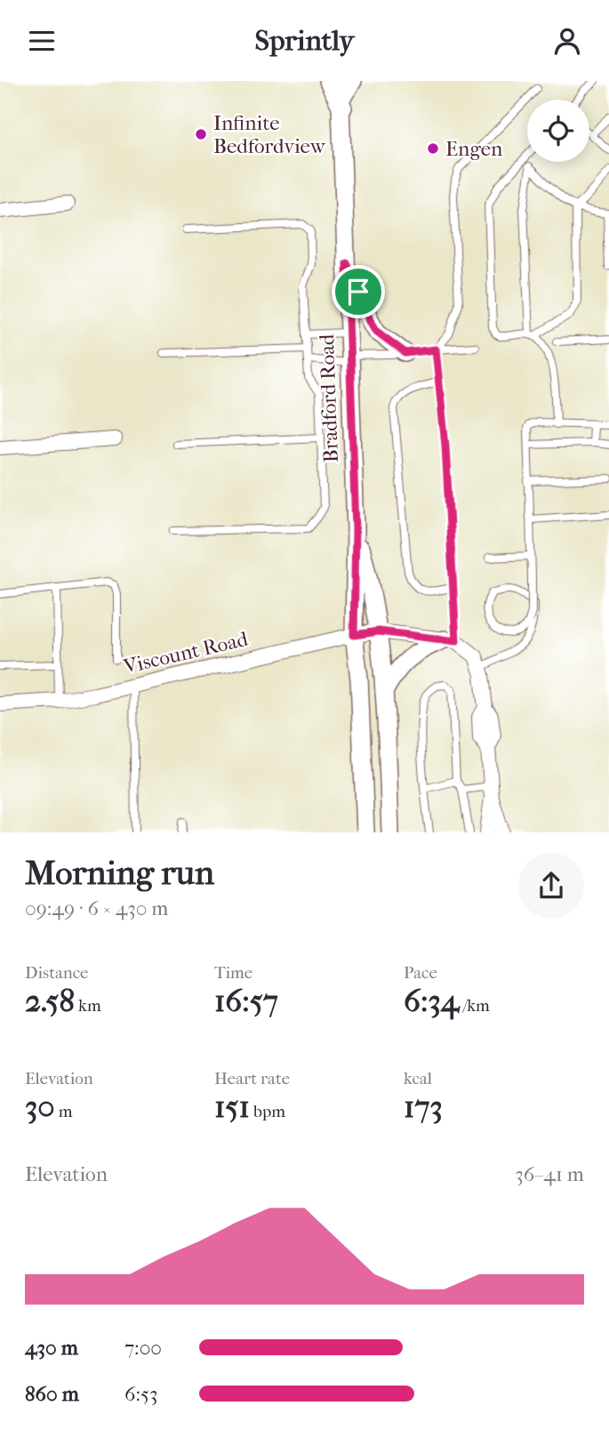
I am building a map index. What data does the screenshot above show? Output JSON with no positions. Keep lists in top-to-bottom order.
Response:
{
  "streets": {
    "street": ["Bradford Road", "Viscount Road"]
  },
  "crossings": [
    ["Bradford Road", "Viscount Road"]
  ],
  "places": ["Infinite Bedfordview", "Engen"],
  "page": {
    "header": "Sprintly",
    "heading": ["Morning run", "09:49 · 6 × 430 m"],
    "stats": [
      ["Distance", "2.58 km"],
      ["Time", "16:57"],
      ["Pace", "6:34 /km"],
      ["Elevation", "30 m"],
      ["Heart rate", "151 bpm"],
      ["kcal", "173"]
    ],
    "chart": ["Elevation", "36–41 m"],
    "list": [
      {
        "name": "430 m",
        "note": "7:00"
      },
      {
        "name": "860 m",
        "note": "6:53"
      }
    ]
  }
}
